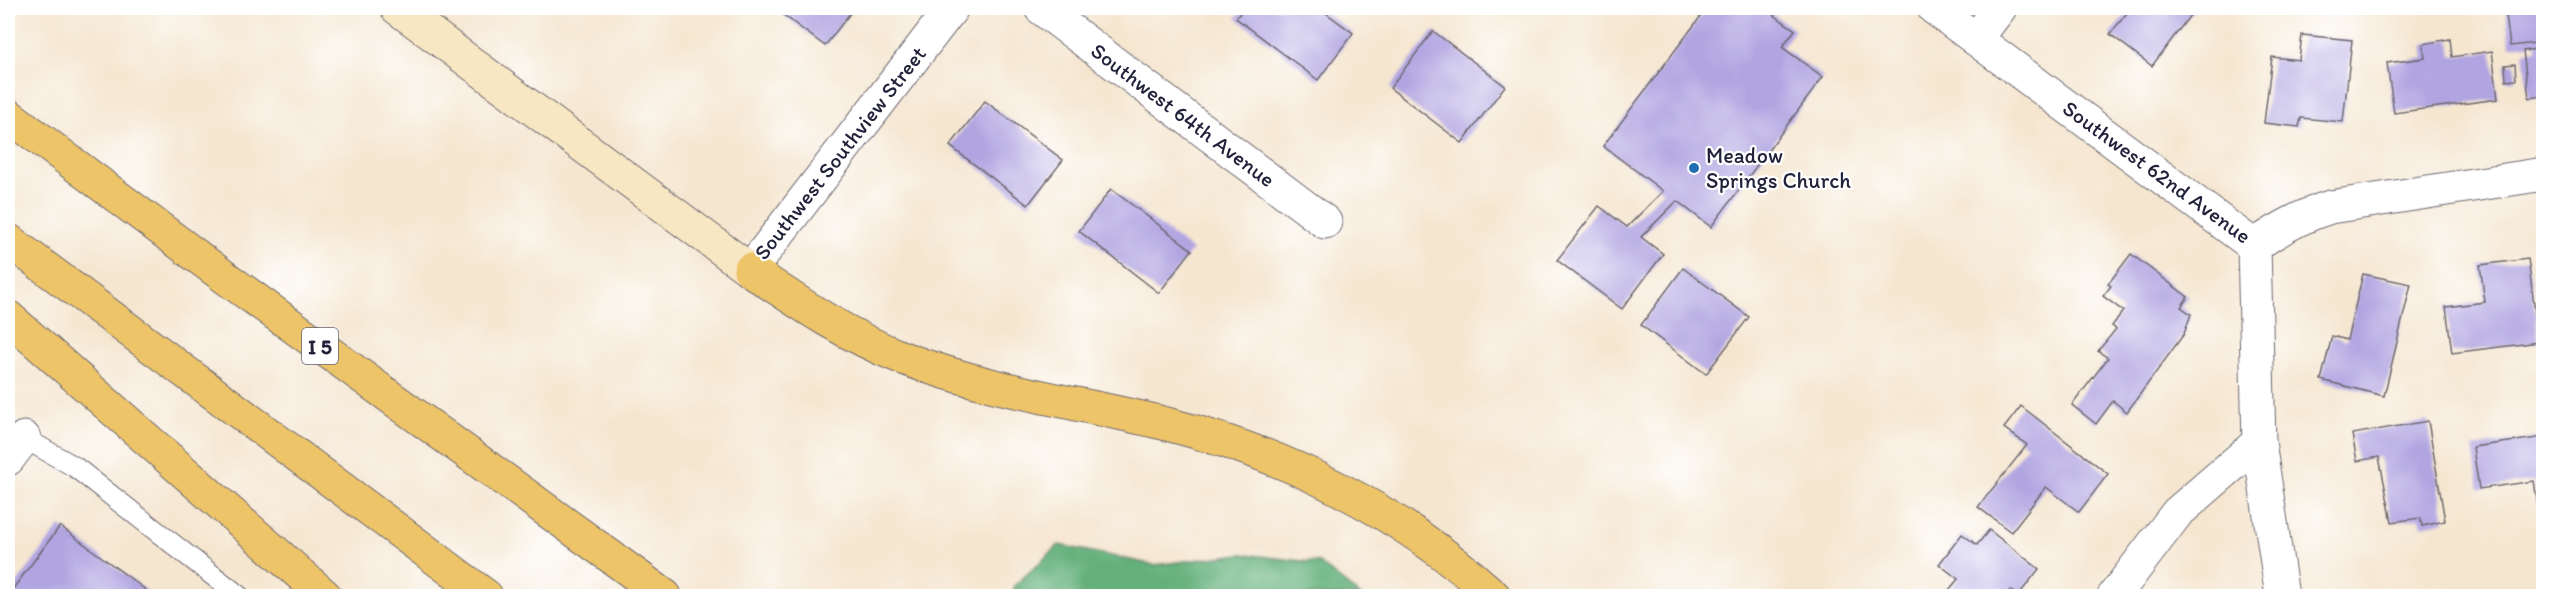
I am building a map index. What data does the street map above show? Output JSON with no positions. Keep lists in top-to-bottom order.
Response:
{
  "streets": {
    "highway": ["I 5"],
    "street": ["Southwest 64th Avenue", "Southwest Southview Street", "Southwest 62nd Avenue"]
  },
  "places": ["Meadow Springs Church"]
}
